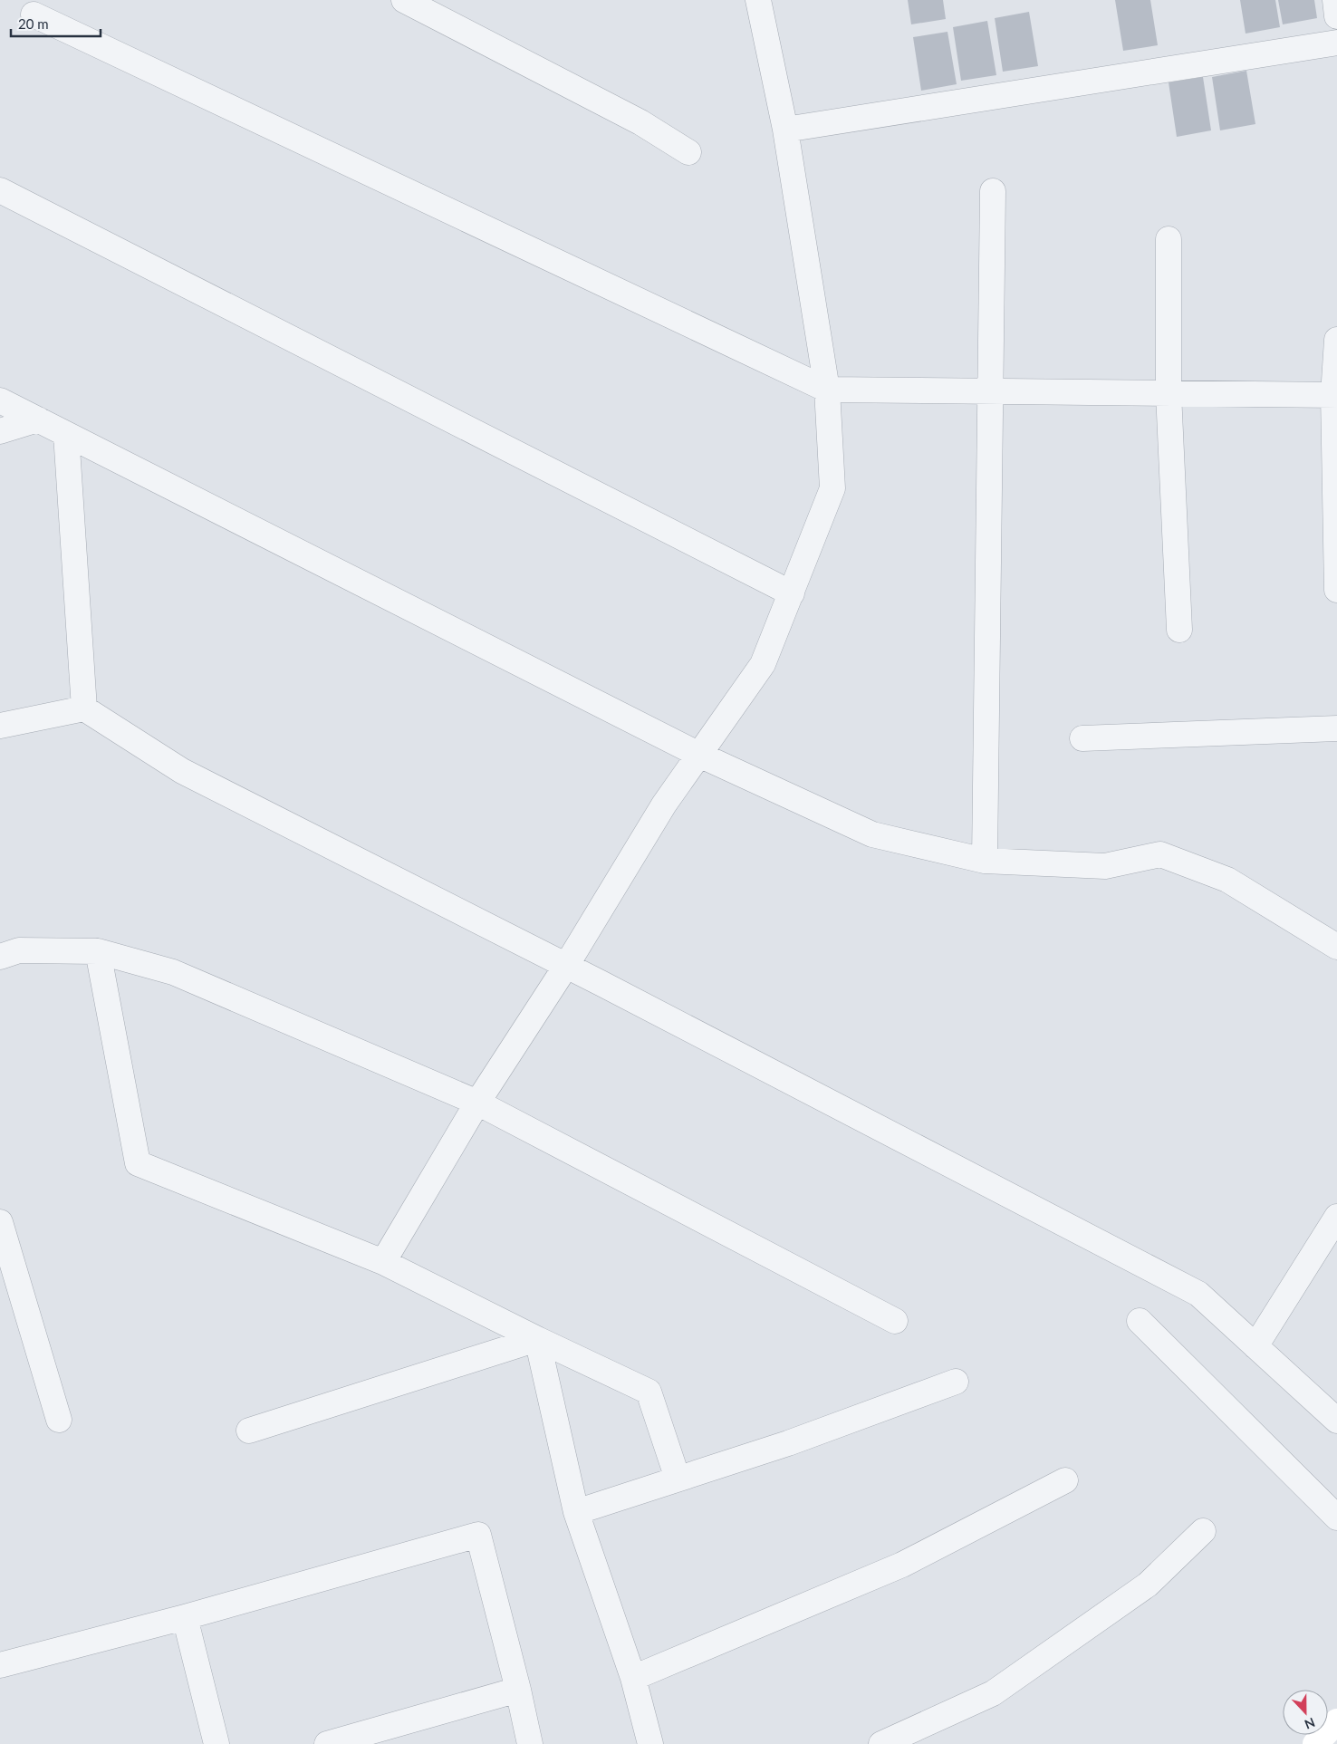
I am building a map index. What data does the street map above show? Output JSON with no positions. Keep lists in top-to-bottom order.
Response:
{
  "scale_bar": "20 m",
  "north": "bottom"
}
